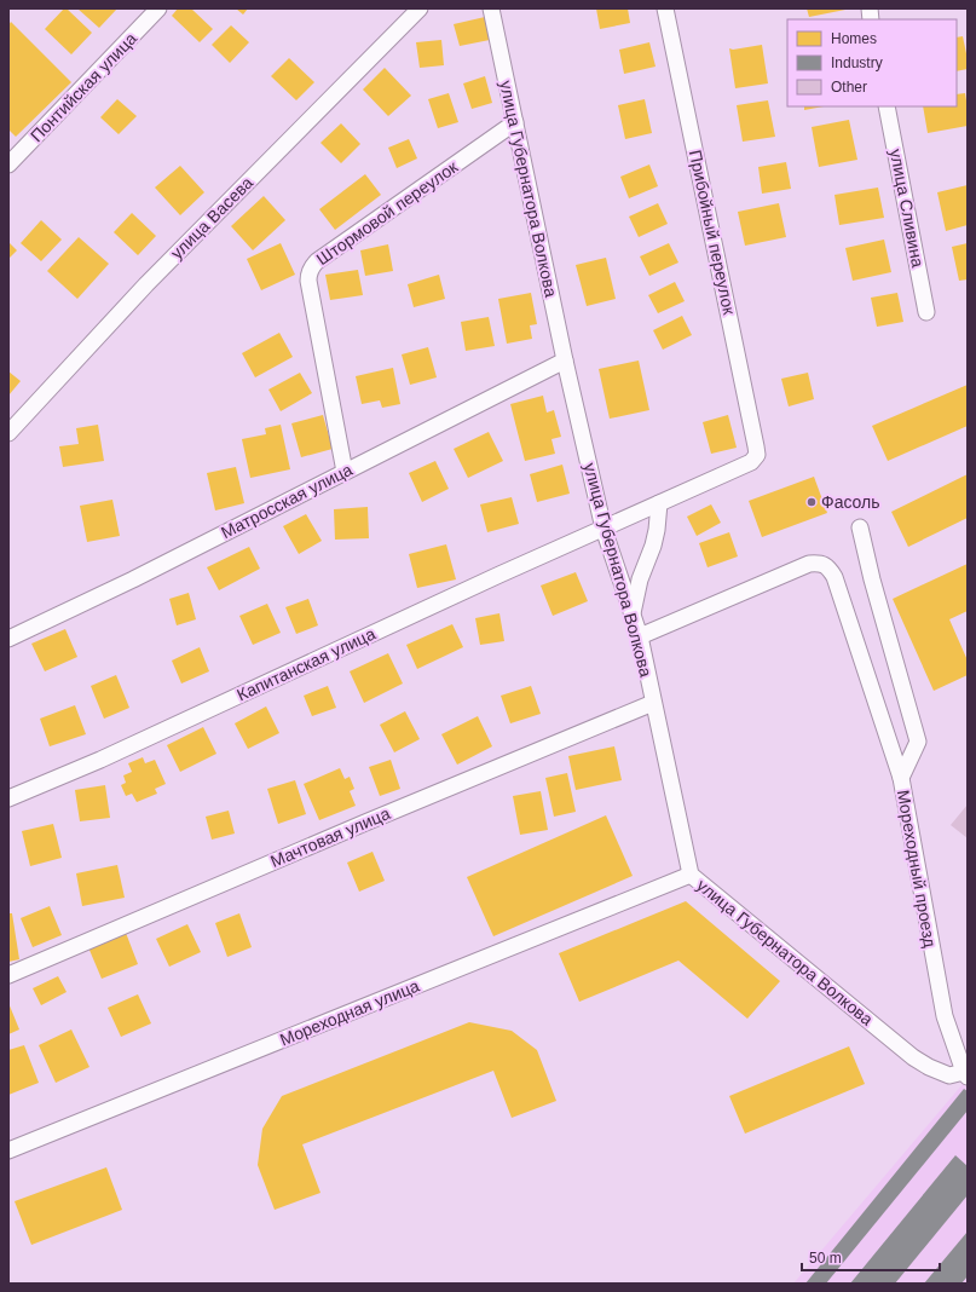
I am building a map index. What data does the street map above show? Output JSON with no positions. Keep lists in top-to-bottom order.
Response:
{
  "streets": {
    "street": [
      "Понтийская улица",
      "улица Губернатора Волкова",
      "улица Сливина",
      "Штормовой переулок",
      "улица Васева",
      "Прибойный переулок",
      "Матросская улица",
      "Капитанская улица",
      "Мачтовая улица",
      "Мореходный проезд",
      "Мореходная улица"
    ]
  },
  "crossings": [
    ["улица Губернатора Волкова", "Штормовой переулок"],
    ["улица Губернатора Волкова", "Матросская улица"],
    ["улица Губернатора Волкова", "Капитанская улица"],
    ["улица Губернатора Волкова", "Мачтовая улица"],
    ["улица Губернатора Волкова", "Мореходный проезд"],
    ["улица Губернатора Волкова", "Мореходная улица"],
    ["Штормовой переулок", "Матросская улица"],
    ["Прибойный переулок", "Капитанская улица"]
  ],
  "places": ["Фасоль"],
  "legend": ["Homes", "Industry", "Other"],
  "scale_bar": "50 m"
}
